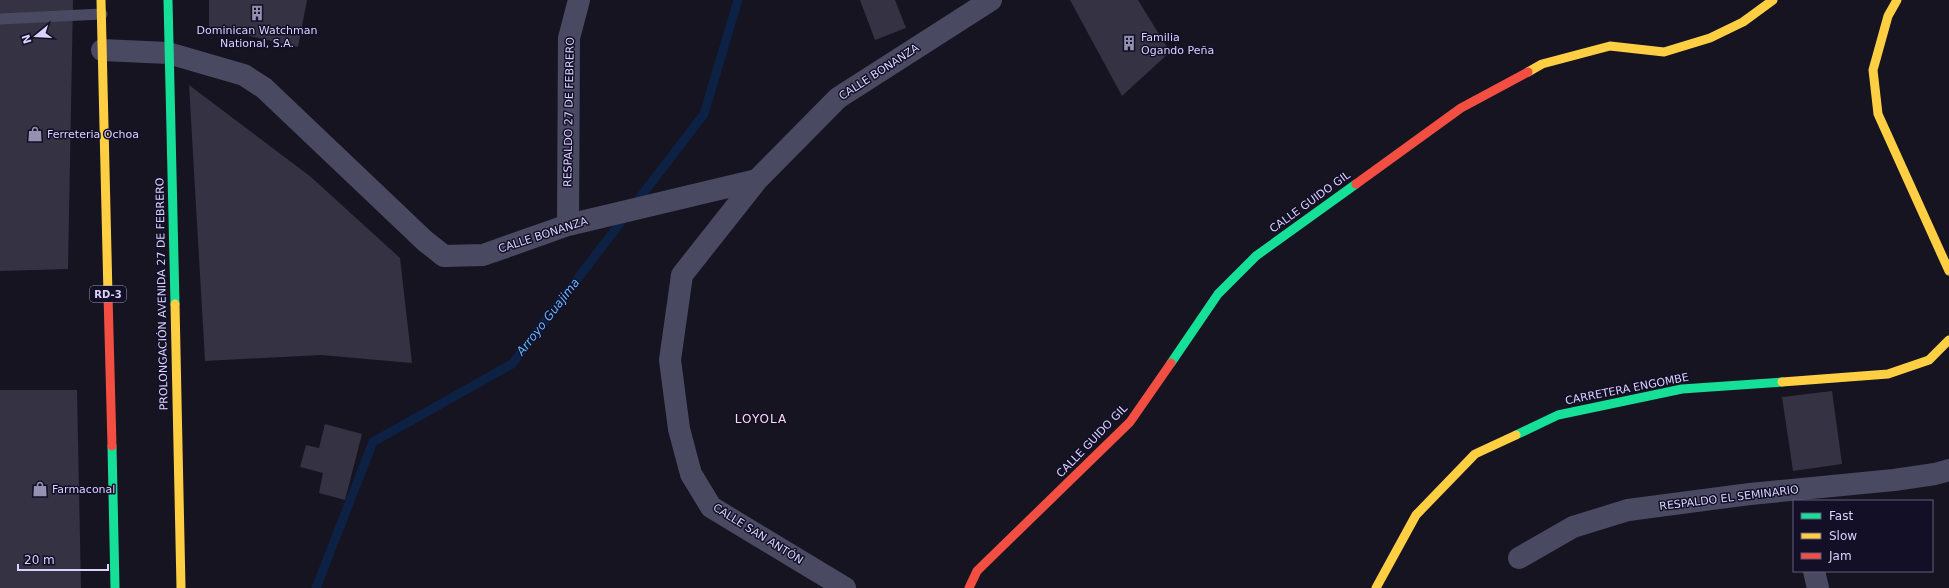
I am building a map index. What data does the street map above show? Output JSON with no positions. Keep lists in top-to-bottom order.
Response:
{
  "streets": {
    "street": [
      "CALLE BONANZA",
      "RESPALDO 27 DE FEBRERO",
      "CALLE GUIDO GIL",
      "RD-3",
      "PROLONGACIÓN AVENIDA 27 DE FEBRERO",
      "CARRETERA ENGOMBE",
      "RESPALDO EL SEMINARIO",
      "CALLE SAN ANTÓN"
    ]
  },
  "crossings": [
    ["CALLE BONANZA", "RESPALDO 27 DE FEBRERO"],
    ["CALLE BONANZA", "RD-3"],
    ["CALLE BONANZA", "PROLONGACIÓN AVENIDA 27 DE FEBRERO"],
    ["CALLE BONANZA", "CALLE SAN ANTÓN"]
  ],
  "districts": ["LOYOLA"],
  "water": ["Arroyo Guajima"],
  "places": {
    "building": ["Dominican Watchman National, S.A.", "Familia Ogando Peña"],
    "shop": ["Ferreteria Ochoa", "Farmaconal"]
  },
  "legend": ["Fast", "Slow", "Jam"],
  "scale_bar": "20 m",
  "north": "left"
}
